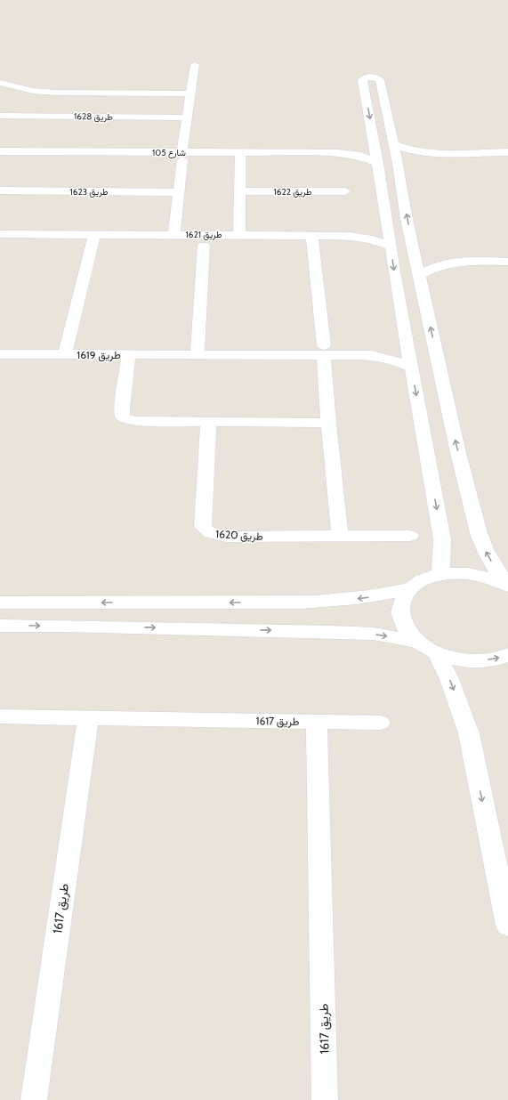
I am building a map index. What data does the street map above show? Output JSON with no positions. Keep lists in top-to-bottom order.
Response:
{
  "streets": {
    "street": [
      "طريق 1628",
      "شارع 105",
      "طريق 1623",
      "طريق 1622",
      "طريق 1621",
      "طريق 1619",
      "طريق 1620",
      "طريق 1617"
    ]
  }
}
